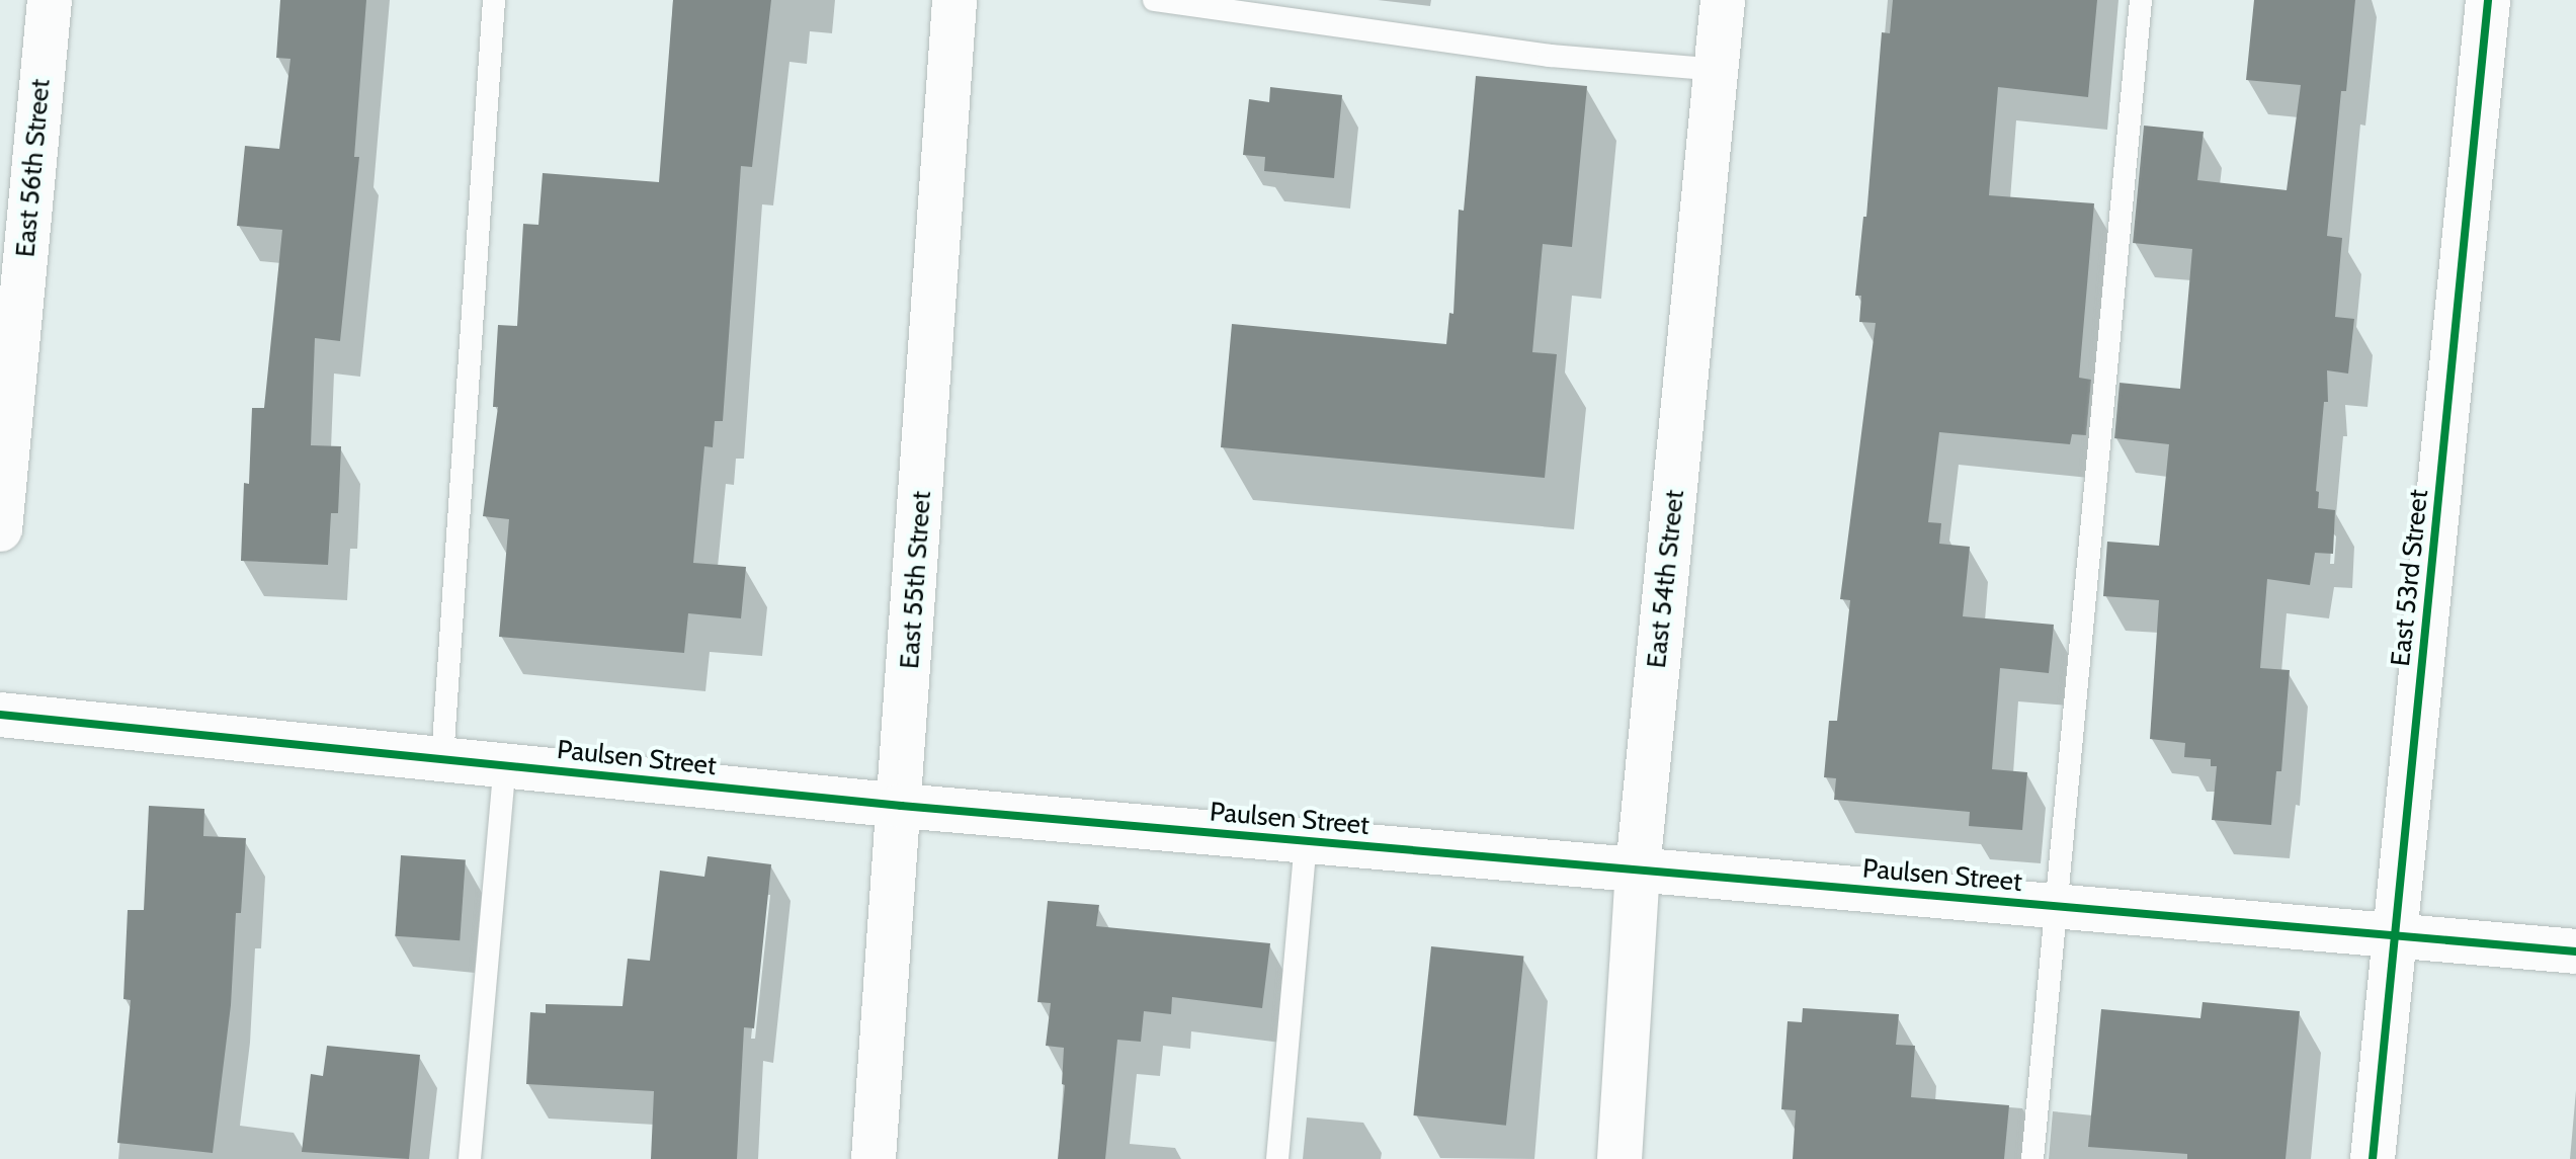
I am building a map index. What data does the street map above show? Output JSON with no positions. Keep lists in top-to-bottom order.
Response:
{
  "streets": {
    "street": [
      "East 56th Street",
      "East 53rd Street",
      "East 54th Street",
      "East 55th Street",
      "Paulsen Street"
    ]
  },
  "crossings": [
    ["East 53rd Street", "Paulsen Street"],
    ["East 54th Street", "Paulsen Street"],
    ["East 55th Street", "Paulsen Street"]
  ]
}
